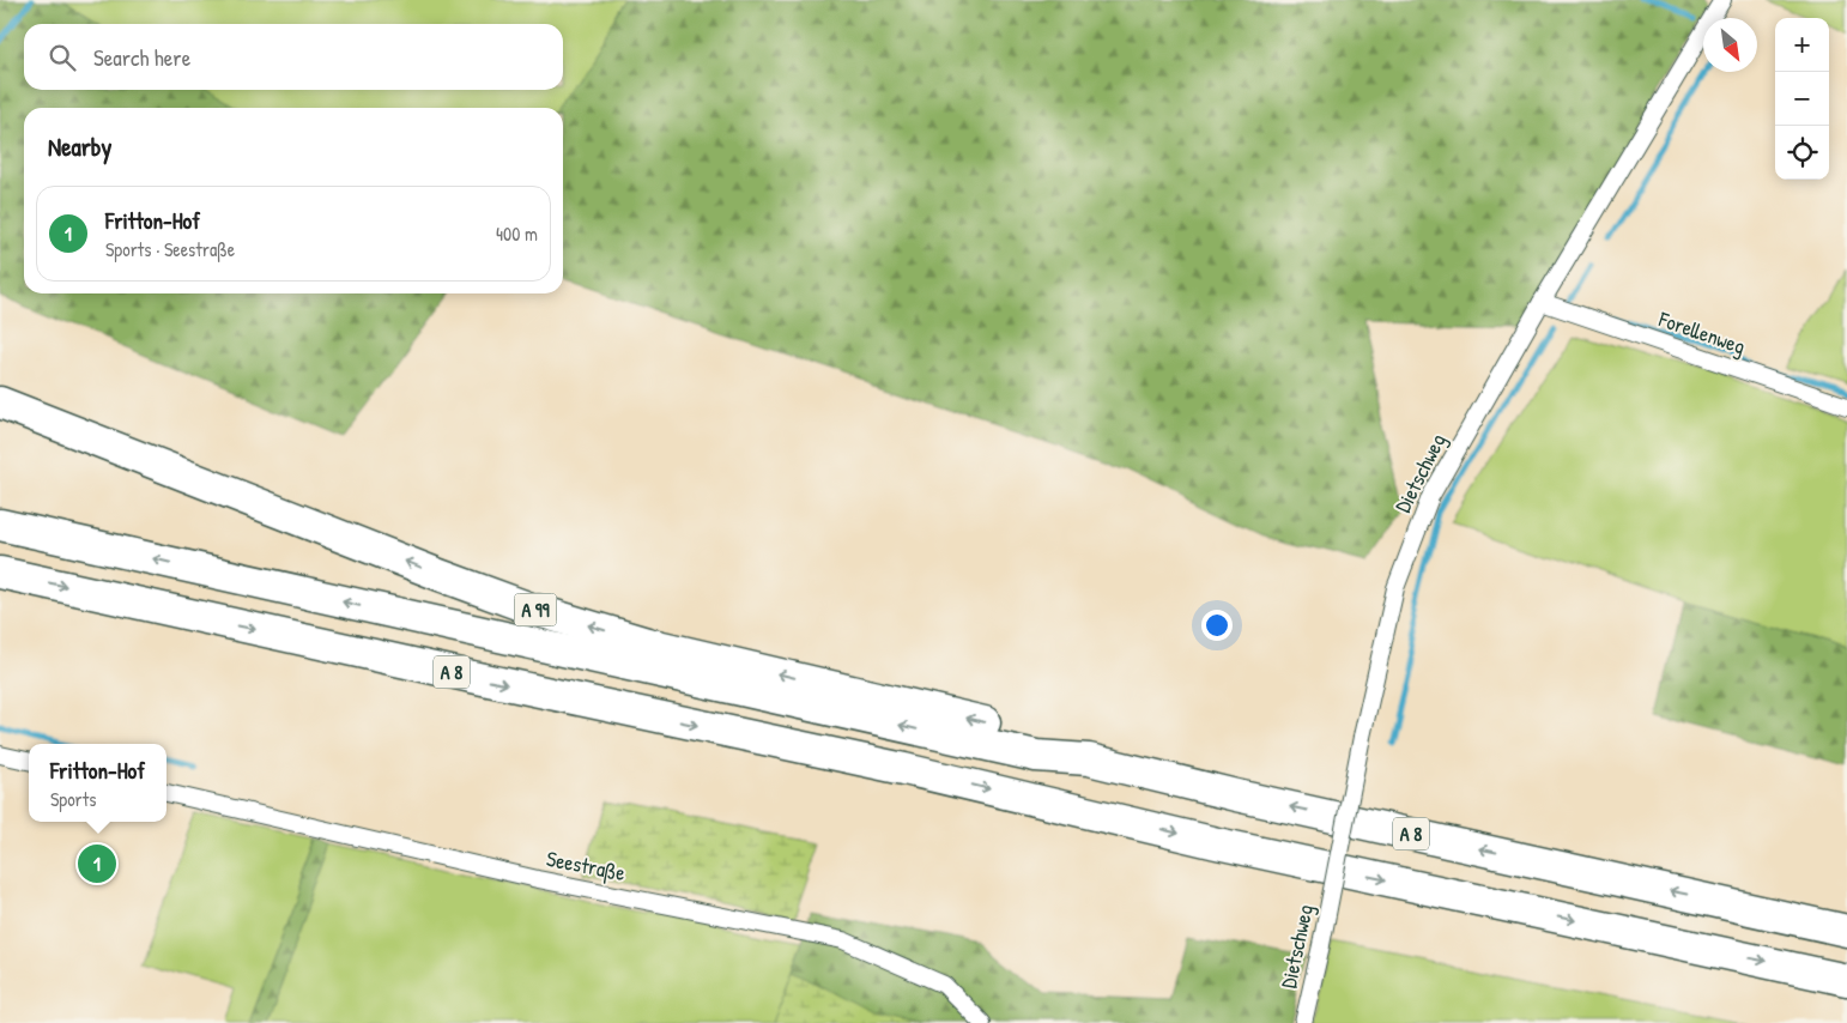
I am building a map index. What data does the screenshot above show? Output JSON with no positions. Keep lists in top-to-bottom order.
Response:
{
  "streets": {
    "highway": ["A 99", "A 8"],
    "street": ["Forellenweg", "Dietschweg", "Seestraße"]
  },
  "crossings": [
    ["Forellenweg", "Dietschweg"],
    ["A 99", "A 8"]
  ],
  "north": "bottom right",
  "page": {
    "map_buttons": ["+", "−"],
    "search": "Search here",
    "heading": "Nearby",
    "list": [
      {
        "mark": "1",
        "name": "Fritton-Hof",
        "note": "Sports · Seestraße",
        "value": "400 m"
      }
    ],
    "popup": ["Fritton-Hof", "Sports"],
    "pins": "1"
  }
}
